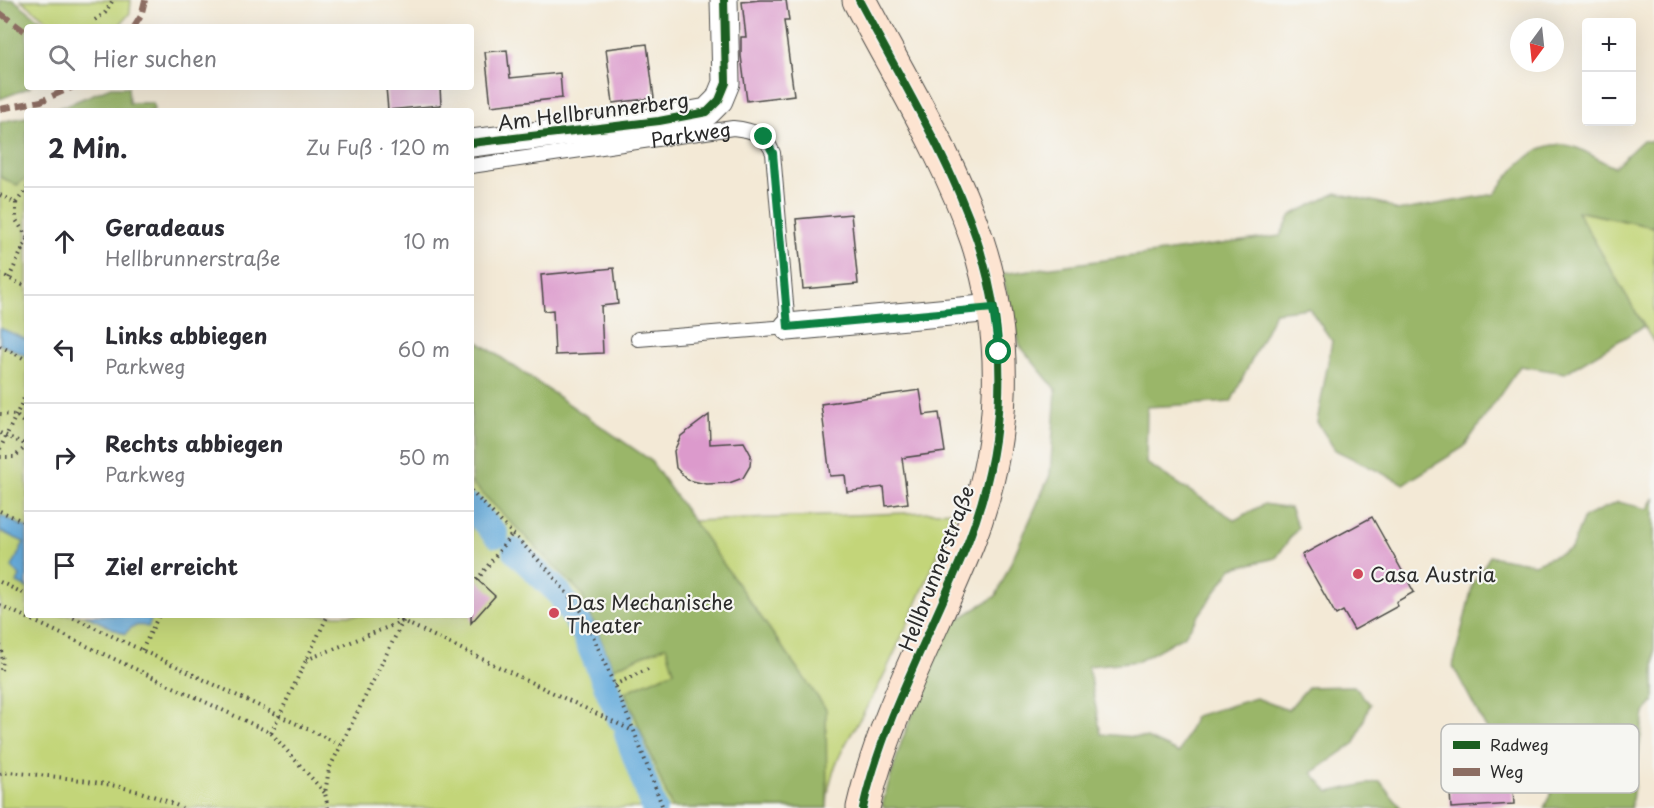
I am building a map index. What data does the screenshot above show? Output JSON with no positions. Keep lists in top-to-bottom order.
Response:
{
  "streets": {
    "street": ["Am Hellbrunnerberg", "Hellbrunnerstraße"],
    "lane": ["Parkweg"]
  },
  "places": ["Casa Austria", "Das Mechanische Theater"],
  "legend": ["Radweg", "Weg"],
  "north": "bottom",
  "page": {
    "map_buttons": ["+", "−"],
    "search": "Hier suchen",
    "heading": ["2 Min.", "Zu Fuß · 120 m"],
    "list": [
      ["Geradeaus", "Hellbrunnerstraße", "10 m"],
      ["Links abbiegen", "Parkweg", "60 m"],
      ["Rechts abbiegen", "Parkweg", "50 m"],
      "Ziel erreicht"
    ]
  }
}
